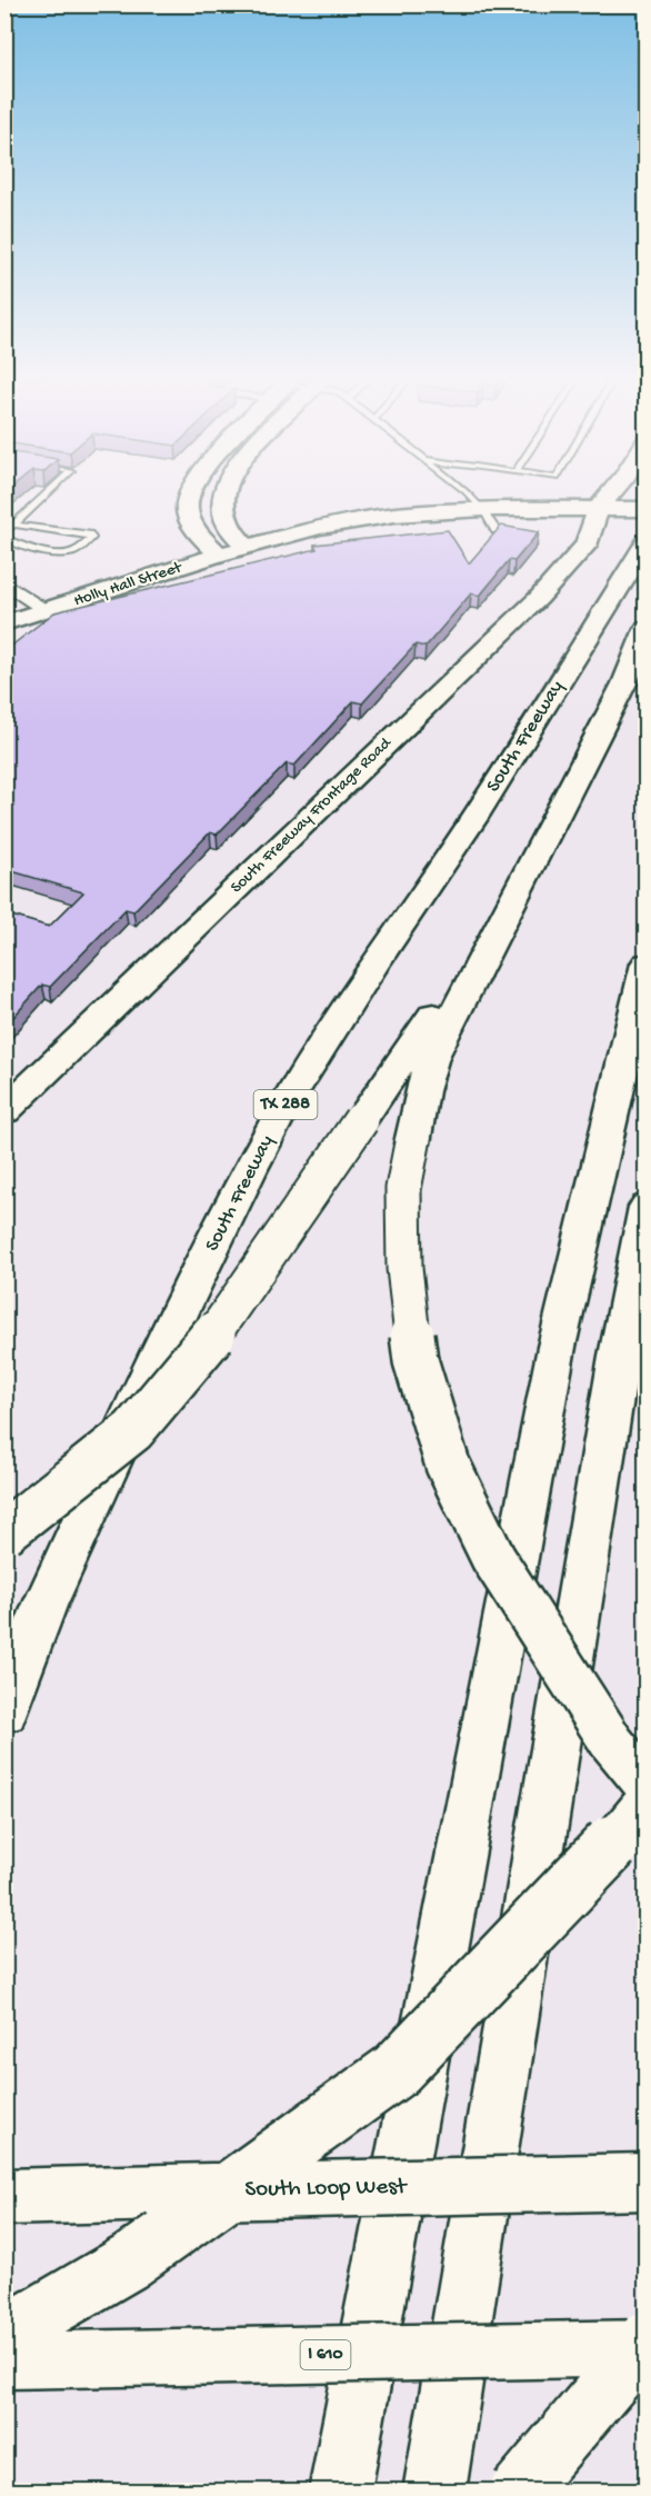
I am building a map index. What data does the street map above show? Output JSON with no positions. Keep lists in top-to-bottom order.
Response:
{
  "streets": {
    "main road": [
      "Holly Hall Street",
      "South Freeway",
      "South Freeway Frontage Road",
      "TX 288",
      "South Loop West",
      "I 610"
    ]
  },
  "crossings": [
    ["Holly Hall Street", "South Freeway Frontage Road"]
  ]
}
